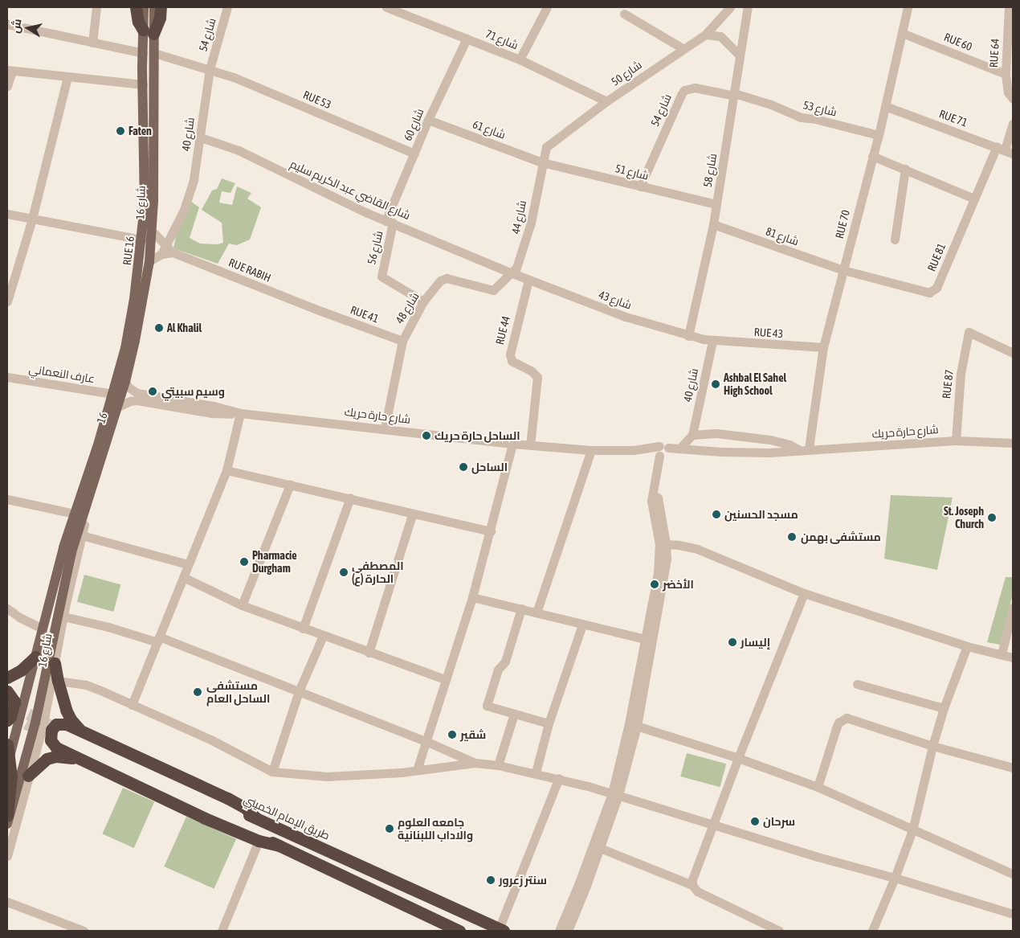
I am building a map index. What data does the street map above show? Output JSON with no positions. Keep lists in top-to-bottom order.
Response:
{
  "streets": {
    "highway": ["طريق الإمام الخميني"],
    "main road": ["شارع 16", "RUE 16", "16"],
    "street": [
      "شارع 54",
      "شارع 71",
      "RUE 60",
      "RUE 64",
      "شارع 50",
      "RUE 53",
      "شارع 53",
      "RUE 71",
      "شارع 60",
      "شارع 61",
      "شارع 40",
      "شارع 58",
      "شارع 51",
      "شارع القاضي عبد الكريم سليم",
      "شارع 44",
      "RUE 70",
      "شارع 81",
      "شارع 56",
      "RUE 81",
      "RUE RABIH",
      "شارع 43",
      "شارع 48",
      "RUE 41",
      "RUE 44",
      "RUE 43",
      "عارف النعماني",
      "RUE 87",
      "شارع حارة حريك"
    ]
  },
  "crossings": [
    ["شارع 54", "RUE 53"],
    ["شارع 54", "شارع 53"],
    ["شارع 54", "شارع 40"],
    ["شارع 54", "شارع 58"],
    ["شارع 54", "شارع 51"],
    ["شارع 71", "شارع 50"],
    ["شارع 71", "شارع 60"],
    ["RUE 60", "RUE 64"],
    ["RUE 60", "RUE 70"],
    ["شارع 50", "شارع 61"],
    ["شارع 50", "شارع 51"],
    ["شارع 50", "شارع 44"],
    ["RUE 53", "شارع 60"],
    ["RUE 53", "شارع 40"],
    ["شارع 53", "شارع 58"],
    ["شارع 53", "RUE 70"],
    ["RUE 71", "RUE 70"],
    ["RUE 71", "RUE 81"],
    ["شارع 60", "شارع 61"],
    ["شارع 60", "شارع القاضي عبد الكريم سليم"],
    ["شارع 60", "شارع 56"],
    ["شارع 61", "شارع 51"],
    ["شارع 61", "شارع 44"],
    ["شارع 40", "شارع القاضي عبد الكريم سليم"],
    ["شارع 40", "RUE RABIH"],
    ["شارع 40", "شارع 43"],
    ["شارع 40", "RUE 43"],
    ["شارع 40", "شارع حارة حريك"],
    ["شارع 58", "شارع 51"],
    ["شارع 58", "شارع 81"],
    ["شارع 58", "شارع 43"],
    ["شارع 51", "شارع 44"],
    ["شارع القاضي عبد الكريم سليم", "شارع 44"],
    ["شارع القاضي عبد الكريم سليم", "شارع 56"],
    ["شارع القاضي عبد الكريم سليم", "شارع 43"],
    ["شارع القاضي عبد الكريم سليم", "شارع 48"],
    ["شارع 16", "RUE 16"],
    ["شارع 16", "RUE RABIH"],
    ["شارع 16", "عارف النعماني"],
    ["شارع 16", "16"],
    ["شارع 44", "شارع 43"],
    ["شارع 44", "شارع 48"],
    ["RUE 70", "شارع 81"],
    ["RUE 70", "RUE 81"],
    ["RUE 70", "RUE 43"],
    ["RUE 70", "شارع حارة حريك"],
    ["شارع 81", "RUE 81"],
    ["شارع 56", "شارع 48"],
    ["RUE 16", "عارف النعماني"],
    ["RUE 16", "16"],
    ["RUE RABIH", "RUE 41"],
    ["شارع 43", "شارع 48"],
    ["شارع 43", "RUE 44"],
    ["شارع 43", "RUE 43"],
    ["شارع 48", "RUE 41"],
    ["شارع 48", "شارع حارة حريك"],
    ["RUE 44", "شارع حارة حريك"],
    ["عارف النعماني", "16"],
    ["RUE 87", "شارع حارة حريك"]
  ],
  "places": [
    "Faten",
    "Al Khalil",
    "Ashbal El Sahel High School",
    "وسيم سبيتي",
    "الساحل حارة حريك",
    "الساحل",
    "مسجد الحسنين",
    "St. Joseph Church",
    "مستشفى بهمن",
    "Pharmacie Durgham",
    "المصطفى الحارة (ع)",
    "الأخضر",
    "إليسار",
    "مستشفى الساحل العام",
    "شقير",
    "سرحان",
    "جامعه العلوم والاداب اللبنانية",
    "سنتر زعرور"
  ],
  "north": "left"
}
